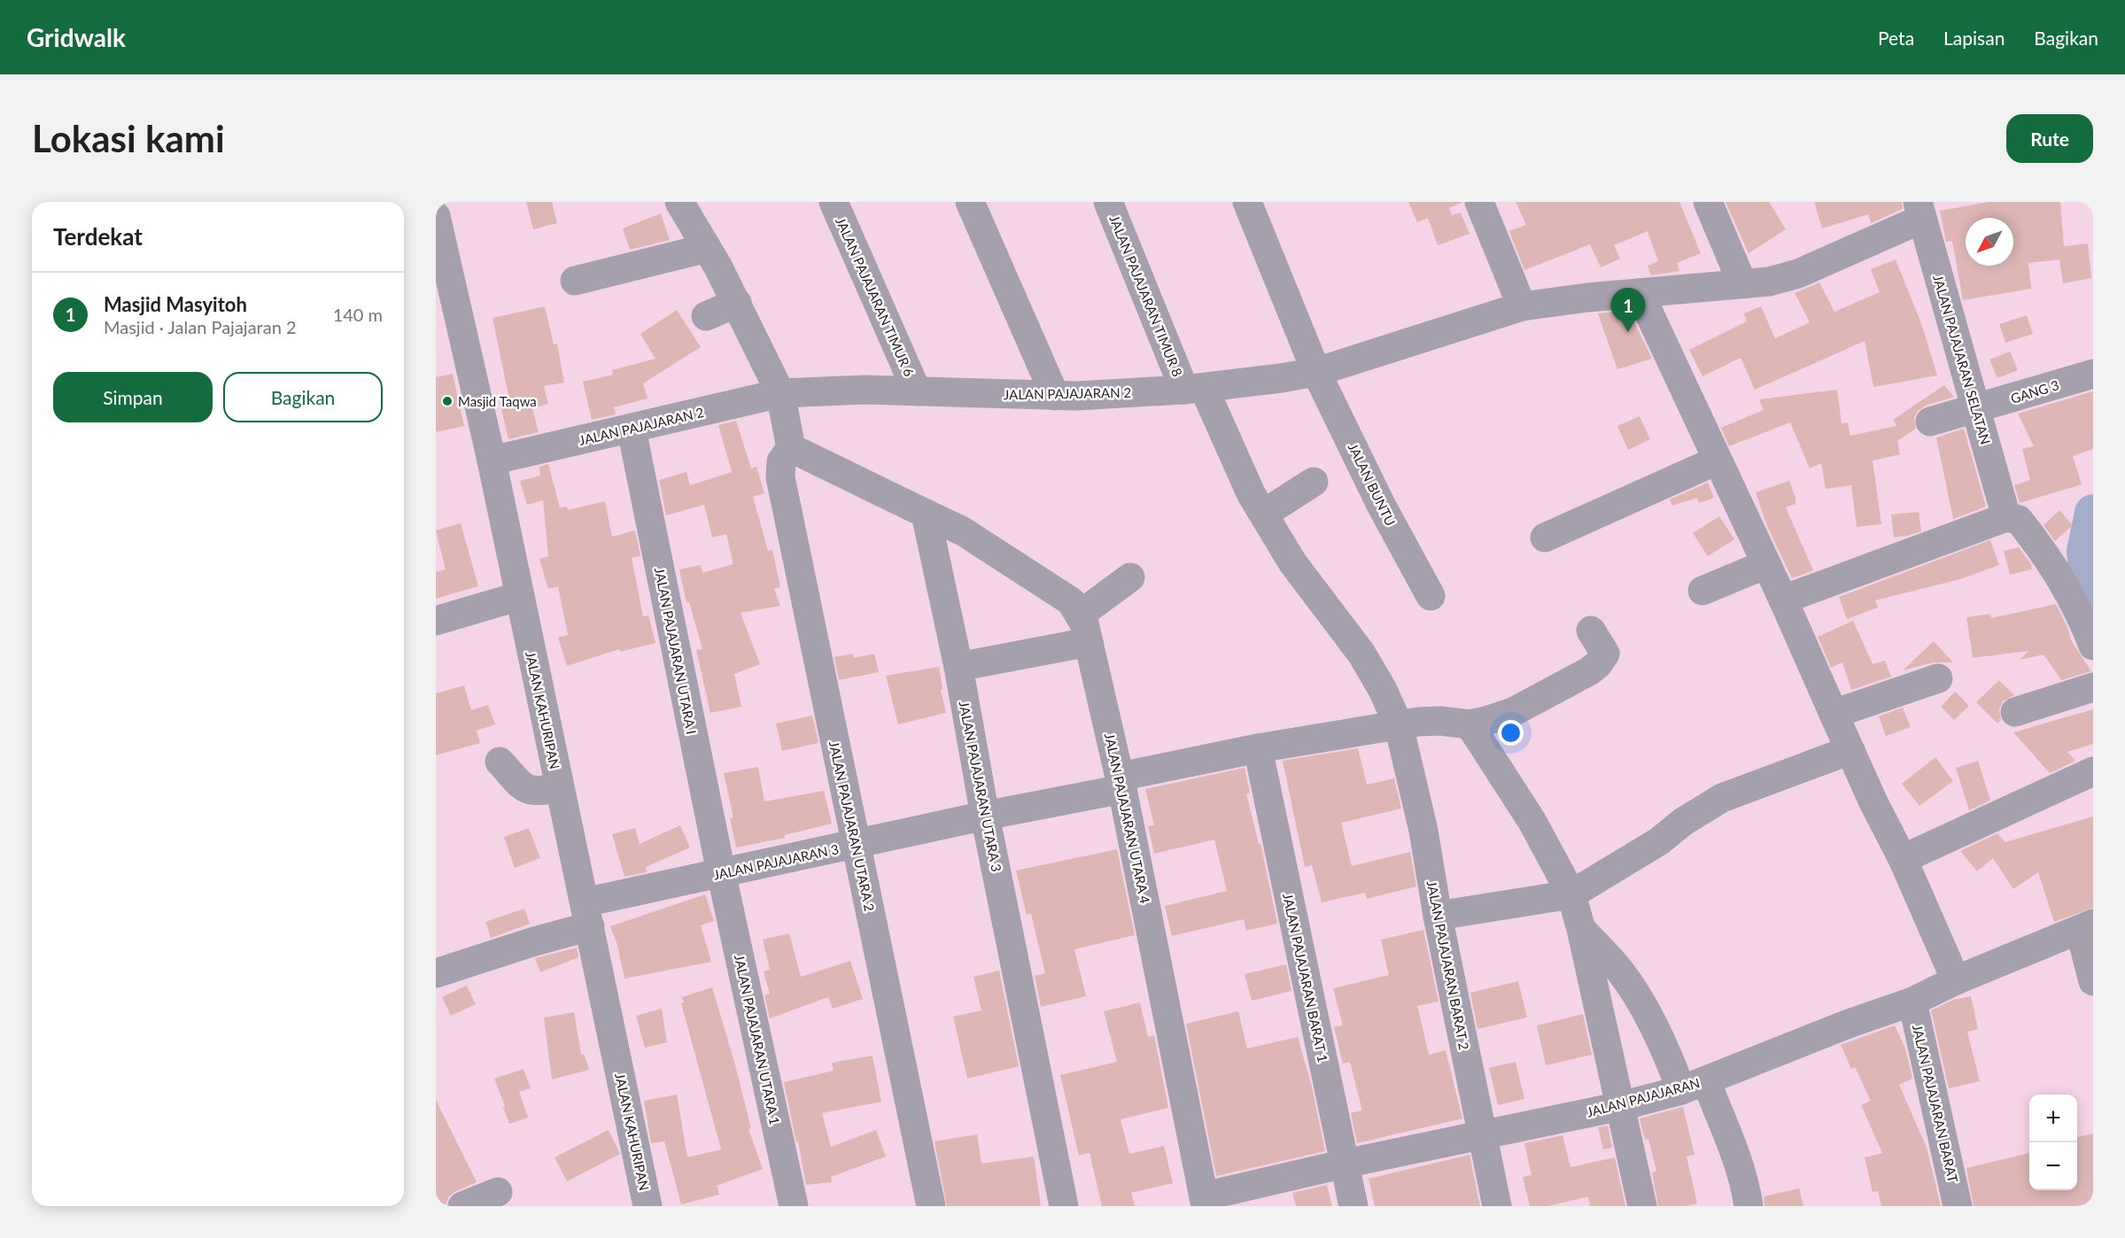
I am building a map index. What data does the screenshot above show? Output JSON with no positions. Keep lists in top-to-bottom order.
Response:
{
  "streets": {
    "street": [
      "JALAN PAJAJARAN TIMUR 8",
      "JALAN PAJAJARAN TIMUR 6",
      "JALAN PAJAJARAN SELATAN",
      "GANG 3",
      "JALAN PAJAJARAN 2",
      "JALAN BUNTU",
      "JALAN PAJAJARAN UTARA I",
      "JALAN KAHURIPAN",
      "JALAN PAJAJARAN UTARA 3",
      "JALAN PAJAJARAN UTARA 4",
      "JALAN PAJAJARAN UTARA 2",
      "JALAN PAJAJARAN 3",
      "JALAN PAJAJARAN BARAT 2",
      "JALAN PAJAJARAN BARAT 1",
      "JALAN PAJAJARAN UTARA 1",
      "JALAN PAJAJARAN",
      "JALAN PAJAJARAN BARAT"
    ]
  },
  "crossings": [
    ["JALAN PAJAJARAN TIMUR 8", "JALAN PAJAJARAN 2"],
    ["JALAN PAJAJARAN TIMUR 8", "JALAN PAJAJARAN BARAT 2"],
    ["JALAN PAJAJARAN TIMUR 6", "JALAN PAJAJARAN 2"],
    ["JALAN PAJAJARAN SELATAN", "GANG 3"],
    ["JALAN PAJAJARAN SELATAN", "JALAN PAJAJARAN 2"],
    ["JALAN PAJAJARAN 2", "JALAN BUNTU"],
    ["JALAN PAJAJARAN 2", "JALAN PAJAJARAN UTARA I"],
    ["JALAN PAJAJARAN 2", "JALAN KAHURIPAN"],
    ["JALAN PAJAJARAN UTARA I", "JALAN PAJAJARAN 3"],
    ["JALAN PAJAJARAN UTARA I", "JALAN PAJAJARAN UTARA 1"],
    ["JALAN KAHURIPAN", "JALAN PAJAJARAN 3"],
    ["JALAN PAJAJARAN UTARA 3", "JALAN PAJAJARAN UTARA 4"],
    ["JALAN PAJAJARAN UTARA 3", "JALAN PAJAJARAN 3"],
    ["JALAN PAJAJARAN UTARA 4", "JALAN PAJAJARAN 3"],
    ["JALAN PAJAJARAN UTARA 4", "JALAN PAJAJARAN"],
    ["JALAN PAJAJARAN UTARA 2", "JALAN PAJAJARAN 3"],
    ["JALAN PAJAJARAN 3", "JALAN PAJAJARAN BARAT 2"],
    ["JALAN PAJAJARAN 3", "JALAN PAJAJARAN BARAT 1"],
    ["JALAN PAJAJARAN 3", "JALAN PAJAJARAN UTARA 1"],
    ["JALAN PAJAJARAN BARAT 2", "JALAN PAJAJARAN"],
    ["JALAN PAJAJARAN BARAT 1", "JALAN PAJAJARAN"],
    ["JALAN PAJAJARAN", "JALAN PAJAJARAN BARAT"]
  ],
  "places": ["Masjid Taqwa"],
  "north": "bottom left",
  "page": {
    "header": "Gridwalk",
    "nav": ["Peta", "Lapisan", "Bagikan"],
    "buttons": [
      "Rute",
      ["Simpan", "Bagikan"]
    ],
    "title": "Lokasi kami",
    "heading": "Terdekat",
    "list": [
      {
        "mark": "1",
        "name": "Masjid Masyitoh",
        "note": "Masjid · Jalan Pajajaran 2",
        "value": "140 m"
      }
    ],
    "pins": "1",
    "map_buttons": ["+", "−"]
  }
}
